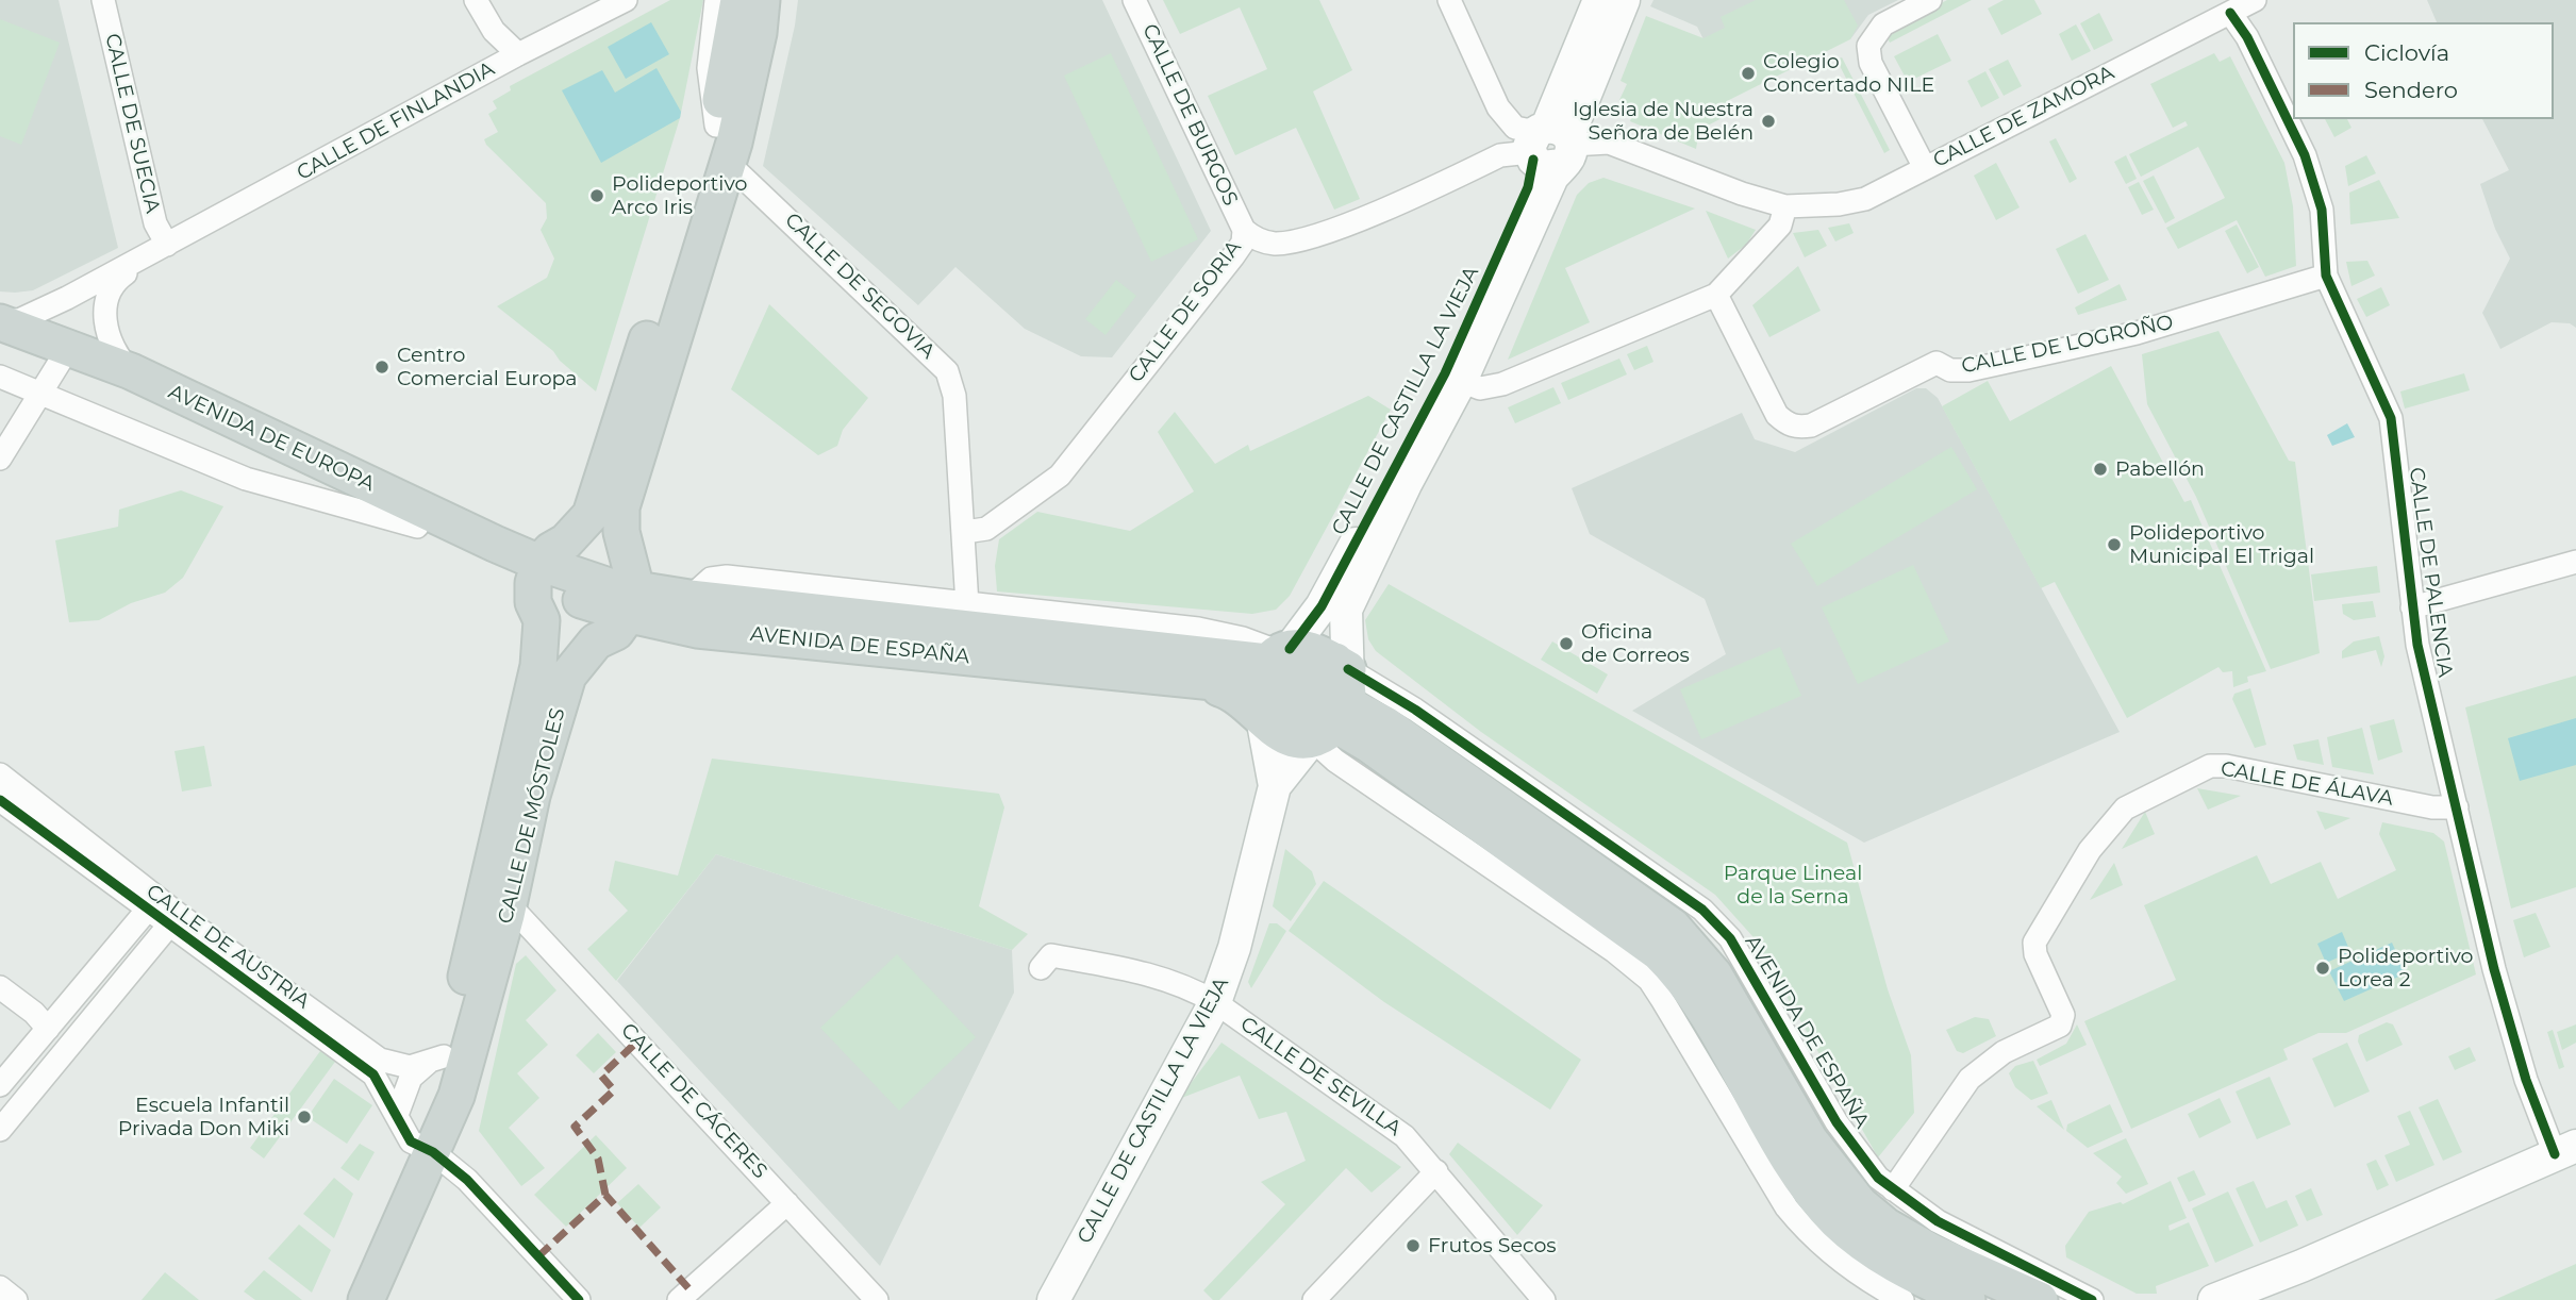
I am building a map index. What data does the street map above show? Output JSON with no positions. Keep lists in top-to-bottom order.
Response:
{
  "streets": {
    "main road": [
      "CALLE DE CASTILLA LA VIEJA",
      "AVENIDA DE EUROPA",
      "AVENIDA DE ESPAÑA",
      "CALLE DE MÓSTOLES"
    ],
    "street": [
      "CALLE DE BURGOS",
      "CALLE DE ZAMORA",
      "CALLE DE FINLANDIA",
      "CALLE DE SUECIA",
      "CALLE DE SEGOVIA",
      "CALLE DE SORIA",
      "CALLE DE LOGROÑO",
      "CALLE DE PALENCIA",
      "CALLE DE ÁLAVA",
      "CALLE DE AUSTRIA",
      "CALLE DE SEVILLA",
      "CALLE DE CÁCERES"
    ]
  },
  "crossings": [
    ["CALLE DE BURGOS", "CALLE DE SORIA"],
    ["CALLE DE ZAMORA", "CALLE DE SORIA"],
    ["CALLE DE ZAMORA", "CALLE DE CASTILLA LA VIEJA"],
    ["CALLE DE ZAMORA", "CALLE DE PALENCIA"],
    ["CALLE DE FINLANDIA", "CALLE DE SUECIA"],
    ["CALLE DE FINLANDIA", "AVENIDA DE EUROPA"],
    ["CALLE DE SEGOVIA", "CALLE DE SORIA"],
    ["CALLE DE SEGOVIA", "AVENIDA DE ESPAÑA"],
    ["CALLE DE SORIA", "CALLE DE CASTILLA LA VIEJA"],
    ["CALLE DE LOGROÑO", "CALLE DE PALENCIA"],
    ["CALLE DE CASTILLA LA VIEJA", "AVENIDA DE ESPAÑA"],
    ["CALLE DE CASTILLA LA VIEJA", "CALLE DE SEVILLA"],
    ["AVENIDA DE EUROPA", "AVENIDA DE ESPAÑA"],
    ["AVENIDA DE EUROPA", "CALLE DE MÓSTOLES"],
    ["CALLE DE PALENCIA", "CALLE DE ÁLAVA"],
    ["AVENIDA DE ESPAÑA", "CALLE DE ÁLAVA"],
    ["AVENIDA DE ESPAÑA", "CALLE DE MÓSTOLES"],
    ["CALLE DE MÓSTOLES", "CALLE DE AUSTRIA"],
    ["CALLE DE MÓSTOLES", "CALLE DE CÁCERES"]
  ],
  "parks": ["Parque Lineal de la Serna"],
  "places": [
    "Colegio Concertado NILE",
    "Iglesia de Nuestra Señora de Belén",
    "Polideportivo Arco Iris",
    "Centro Comercial Europa",
    "Pabellón",
    "Polideportivo Municipal El Trigal",
    "Oficina de Correos",
    "Polideportivo Lorea 2",
    "Escuela Infantil Privada Don Miki",
    "Frutos Secos"
  ],
  "legend": ["Ciclovía", "Sendero"]
}
